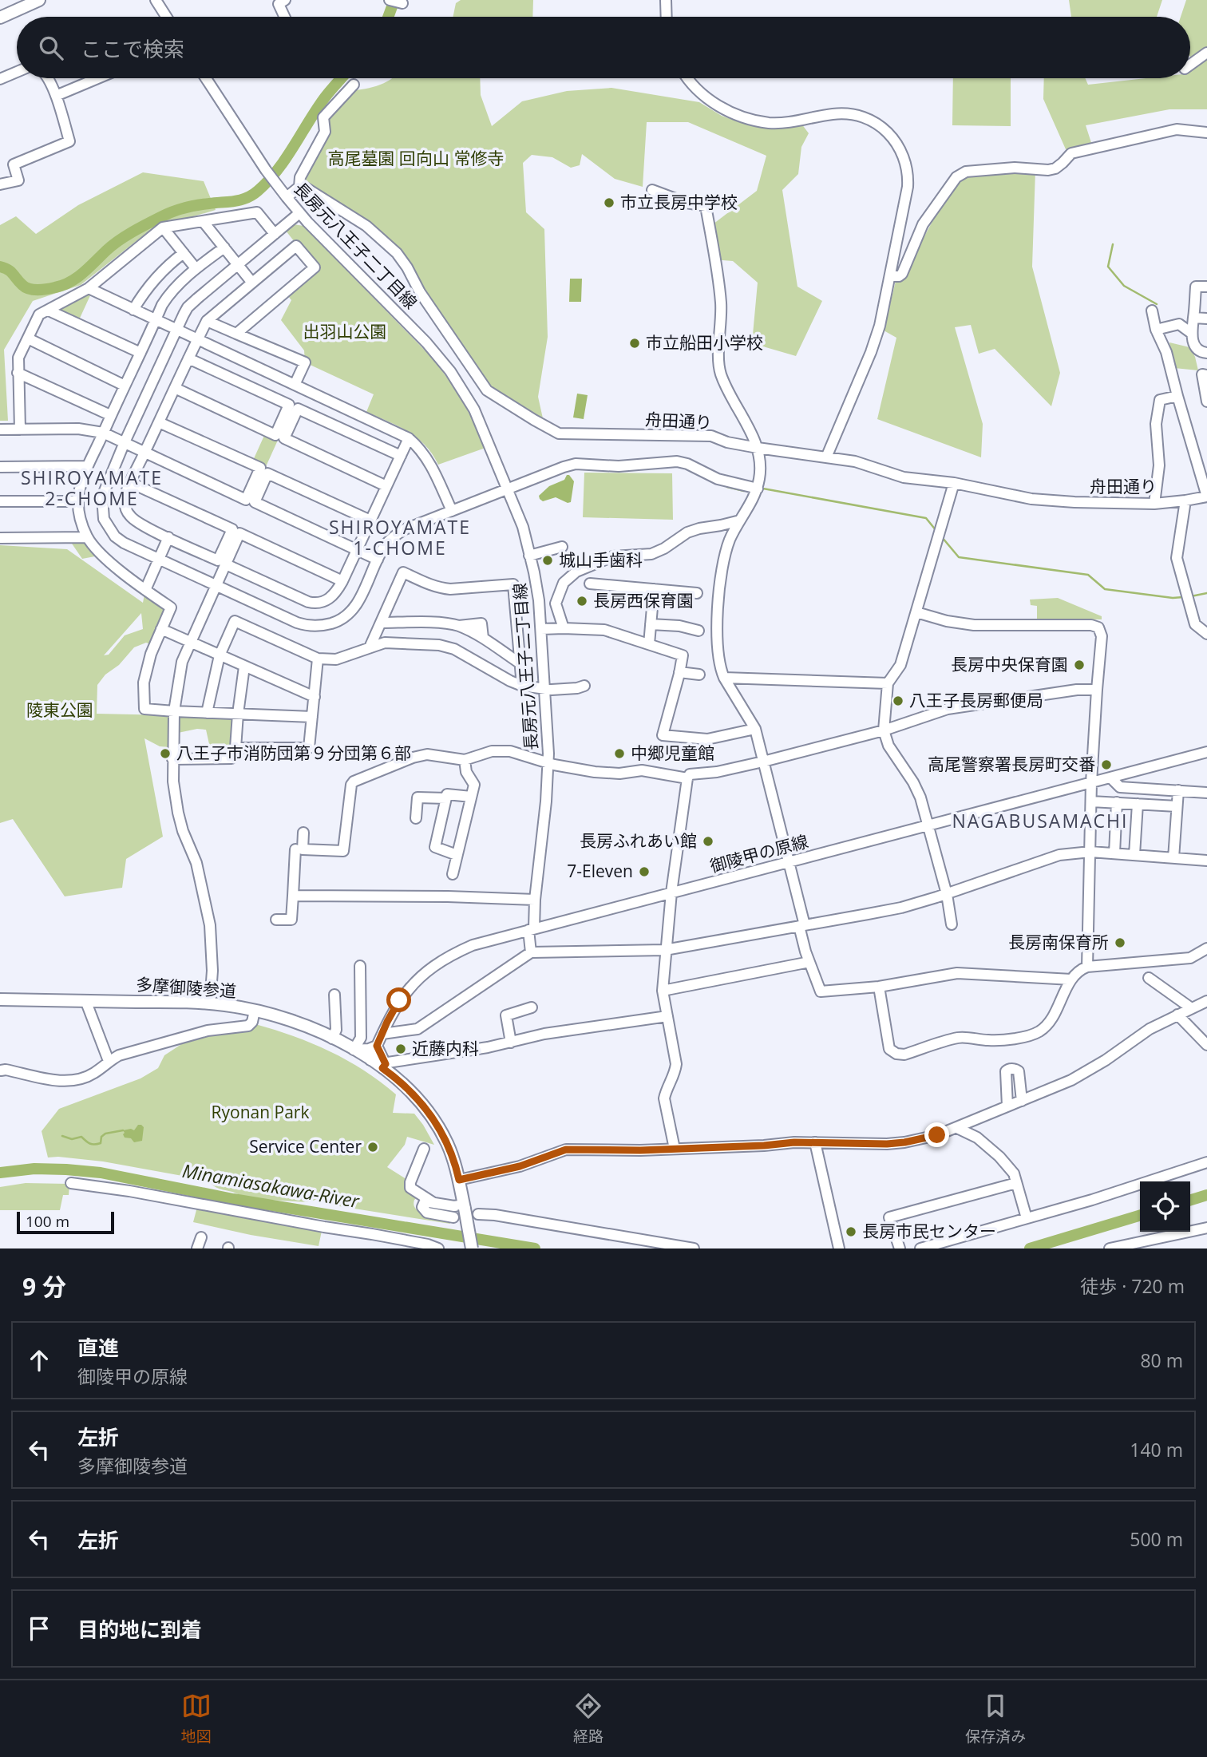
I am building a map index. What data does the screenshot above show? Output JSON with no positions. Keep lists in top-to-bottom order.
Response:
{
  "streets": {
    "main road": ["多摩御陵参道"],
    "street": ["長房元八王子二丁目線", "舟田通り", "御陵甲の原線"]
  },
  "crossings": [
    ["長房元八王子二丁目線", "御陵甲の原線"],
    ["御陵甲の原線", "多摩御陵参道"]
  ],
  "districts": ["SHIROYAMATE 2-CHOME", "SHIROYAMATE 1-CHOME", "NAGABUSAMACHI"],
  "water": ["Minamiasakawa-River"],
  "parks": [
    "高尾墓園 回向山 常修寺",
    "出羽山公園",
    "陵東公園",
    "Ryonan Park"
  ],
  "places": [
    "市立長房中学校",
    "市立船田小学校",
    "城山手歯科",
    "長房西保育園",
    "長房中央保育園",
    "八王子長房郵便局",
    "八王子市消防団第９分団第６部",
    "中郷児童館",
    "高尾警察署長房町交番",
    "長房ふれあい館",
    "7-Eleven",
    "長房南保育所",
    "近藤内科",
    "Service Center",
    "長房市民センター"
  ],
  "scale_bar": "100 m",
  "page": {
    "search": "ここで検索",
    "scale": "100 m",
    "heading": ["9 分", "徒歩 · 720 m"],
    "list": [
      ["直進", "御陵甲の原線", "80 m"],
      ["左折", "多摩御陵参道", "140 m"],
      ["左折", "500 m"],
      "目的地に到着"
    ],
    "nav": ["地図", "経路", "保存済み"]
  }
}
